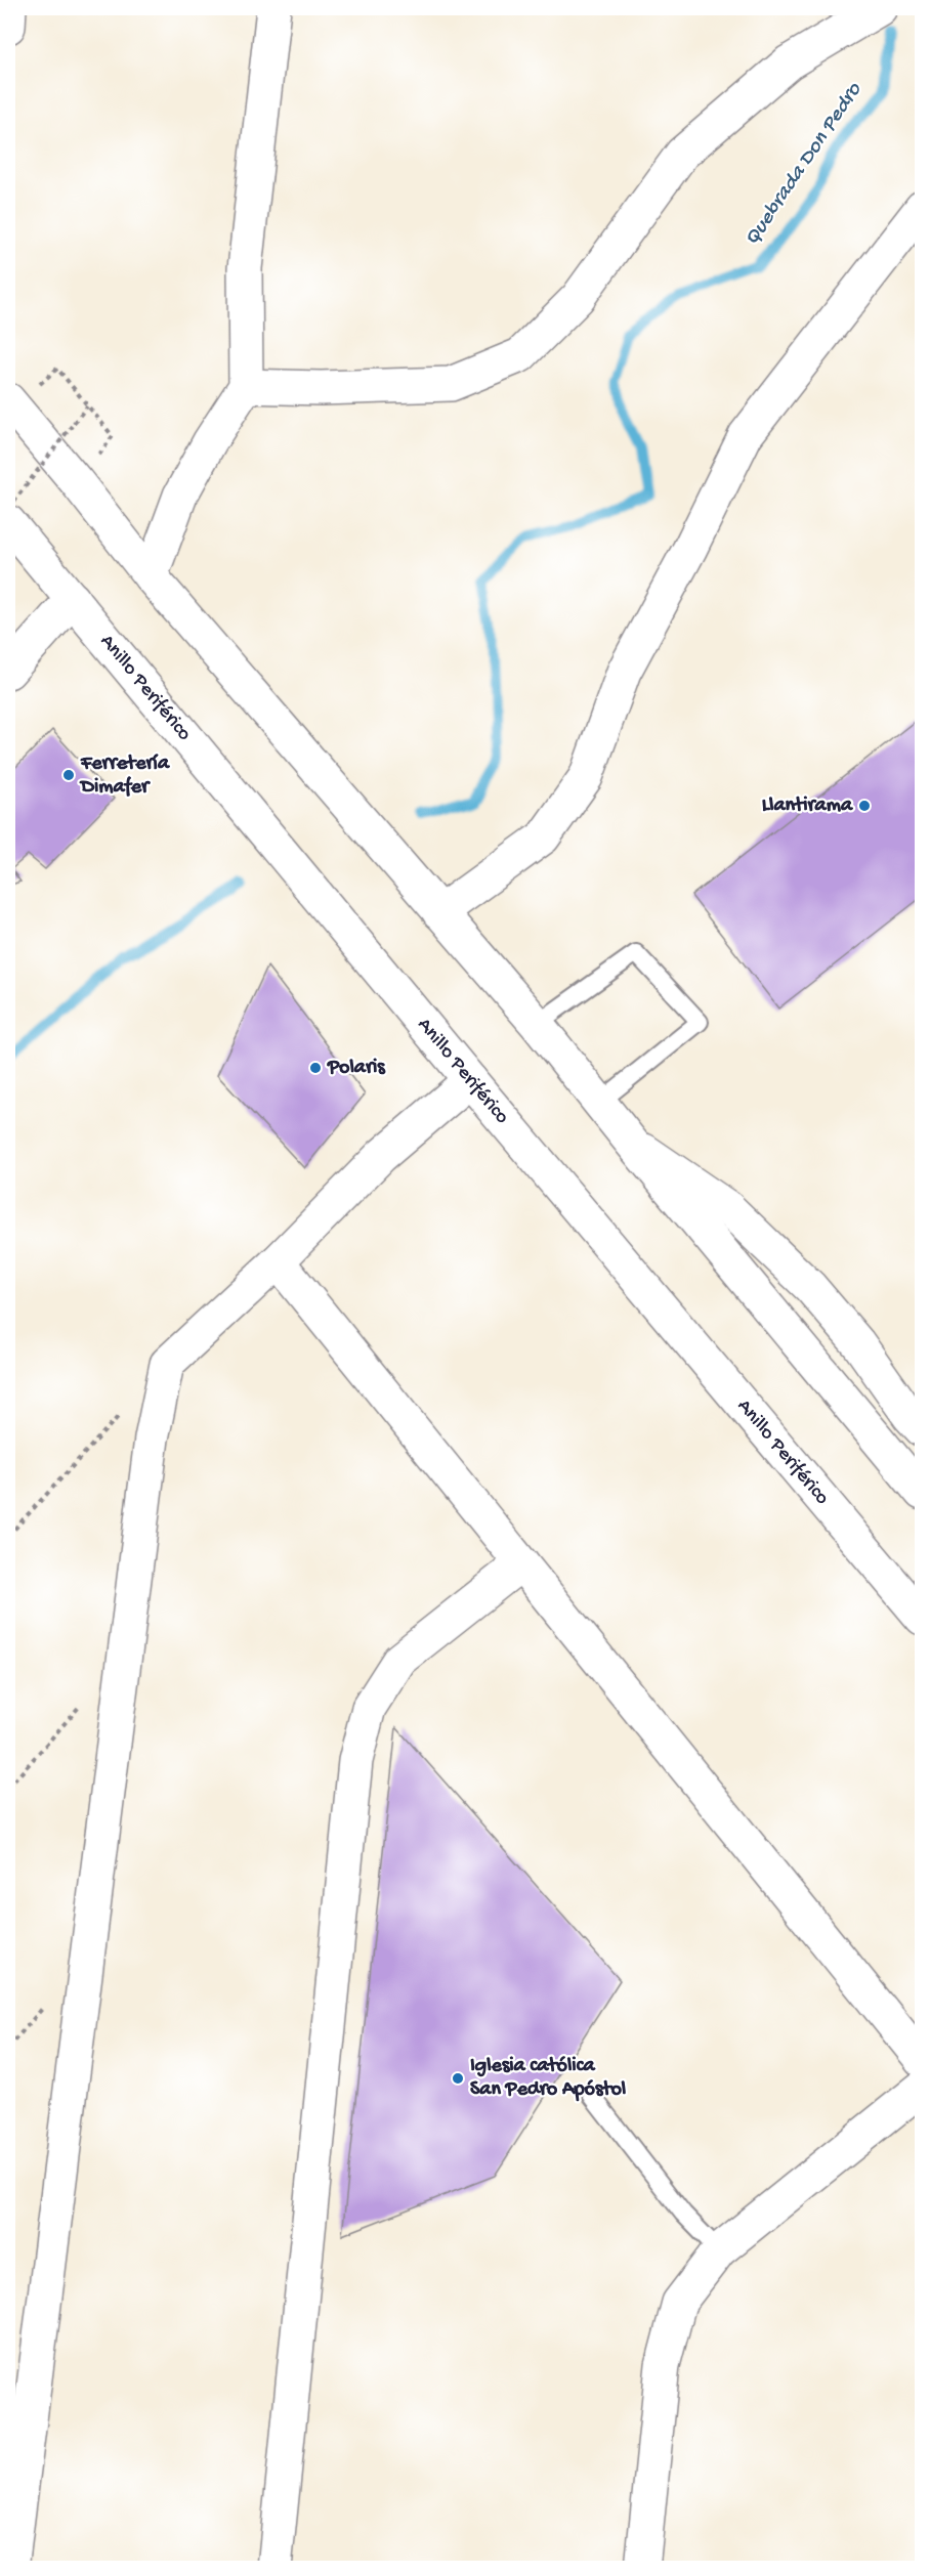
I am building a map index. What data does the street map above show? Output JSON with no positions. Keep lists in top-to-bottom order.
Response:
{
  "streets": {
    "main road": ["Anillo Periférico"]
  },
  "water": ["Quebrada Don Pedro"],
  "places": [
    "Ferretería Dimafer",
    "Llantirama",
    "Polaris",
    "Iglesia católica San Pedro Apóstol"
  ]
}
